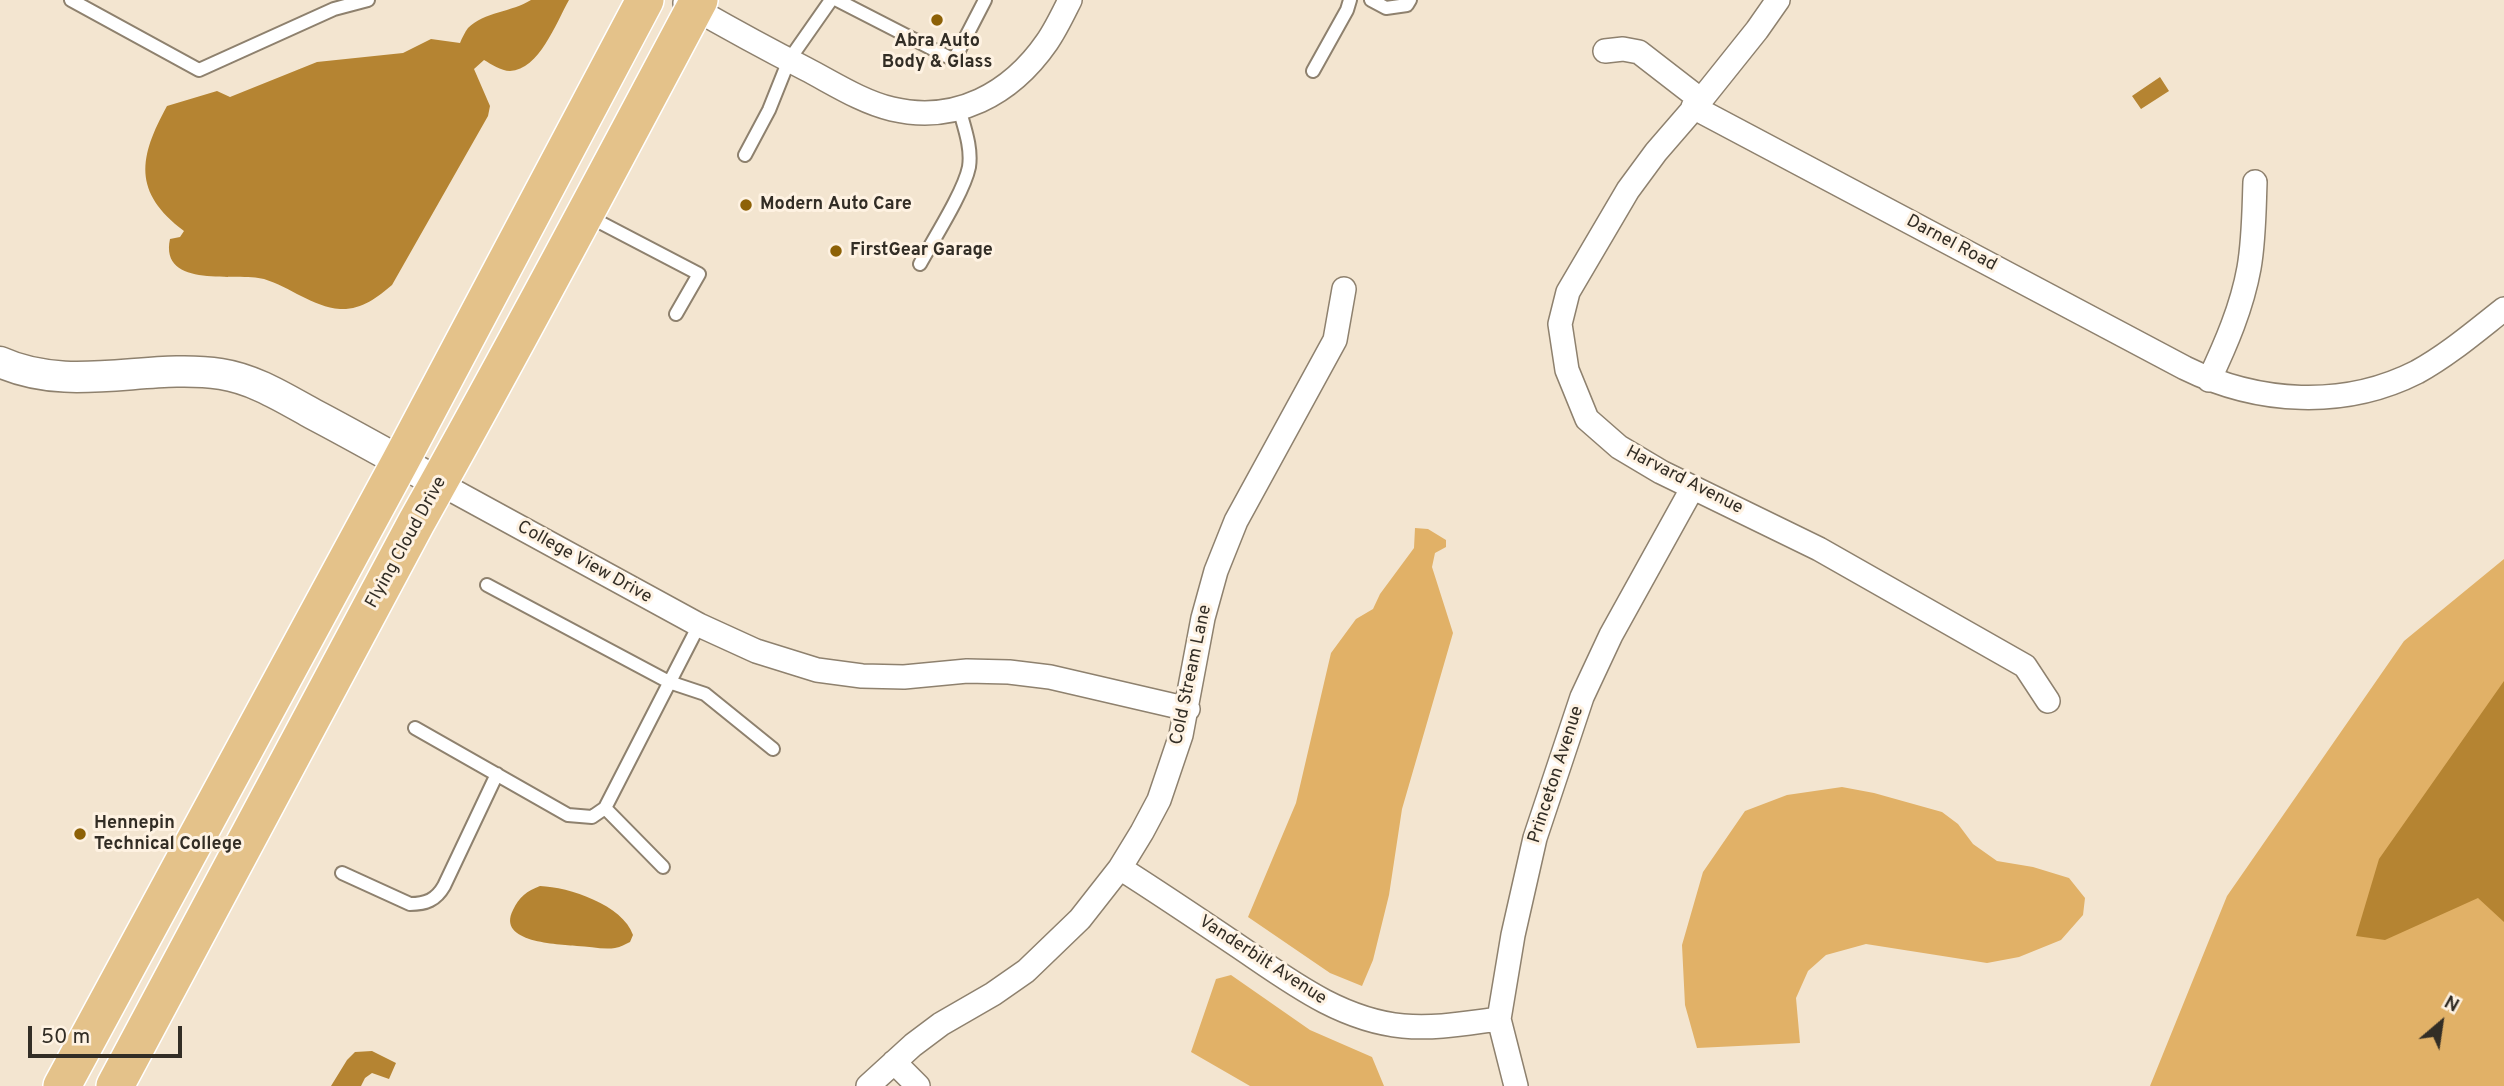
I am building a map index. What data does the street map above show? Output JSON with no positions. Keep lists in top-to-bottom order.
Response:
{
  "streets": {
    "main road": ["Flying Cloud Drive"],
    "street": [
      "Darnel Road",
      "Harvard Avenue",
      "College View Drive",
      "Cold Stream Lane",
      "Princeton Avenue",
      "Vanderbilt Avenue"
    ]
  },
  "crossings": [
    ["Darnel Road", "Harvard Avenue"],
    ["Harvard Avenue", "Princeton Avenue"],
    ["Flying Cloud Drive", "College View Drive"],
    ["College View Drive", "Cold Stream Lane"],
    ["Cold Stream Lane", "Vanderbilt Avenue"],
    ["Princeton Avenue", "Vanderbilt Avenue"]
  ],
  "places": [
    "Abra Auto Body & Glass",
    "Modern Auto Care",
    "FirstGear Garage",
    "Hennepin Technical College"
  ],
  "scale_bar": "50 m",
  "north": "top right"
}
